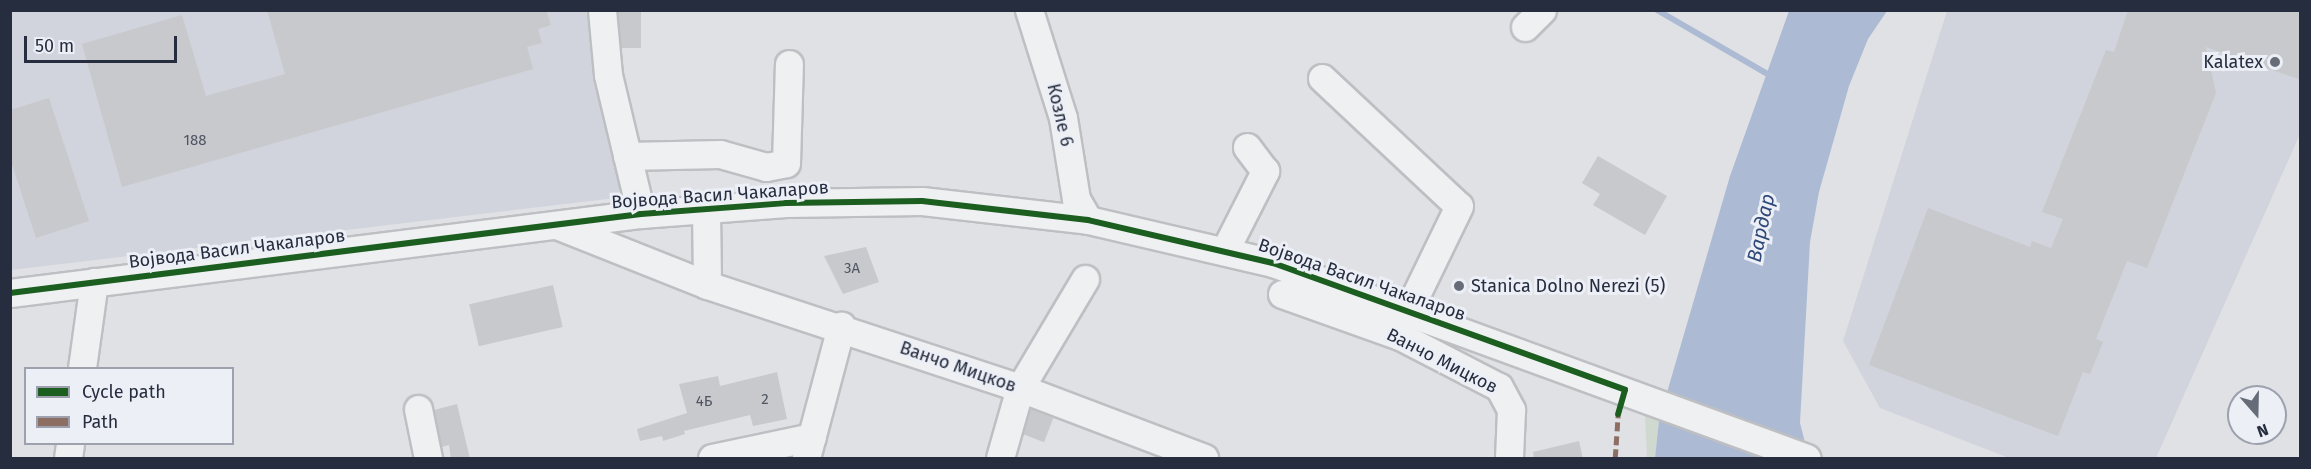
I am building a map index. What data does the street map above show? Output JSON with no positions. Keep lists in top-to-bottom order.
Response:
{
  "streets": {
    "street": ["Козле 6", "Војвода Васил Чакаларов", "Ванчо Мицков"]
  },
  "crossings": [
    ["Козле 6", "Војвода Васил Чакаларов"],
    ["Војвода Васил Чакаларов", "Ванчо Мицков"]
  ],
  "water": ["Вардар"],
  "places": ["Kalatex", "Stanica Dolno Nerezi (5)"],
  "house_numbers": [
    "188",
    "3A",
    "2",
    "4Б"
  ],
  "legend": ["Cycle path", "Path"],
  "scale_bar": "50 m",
  "north": "bottom"
}
